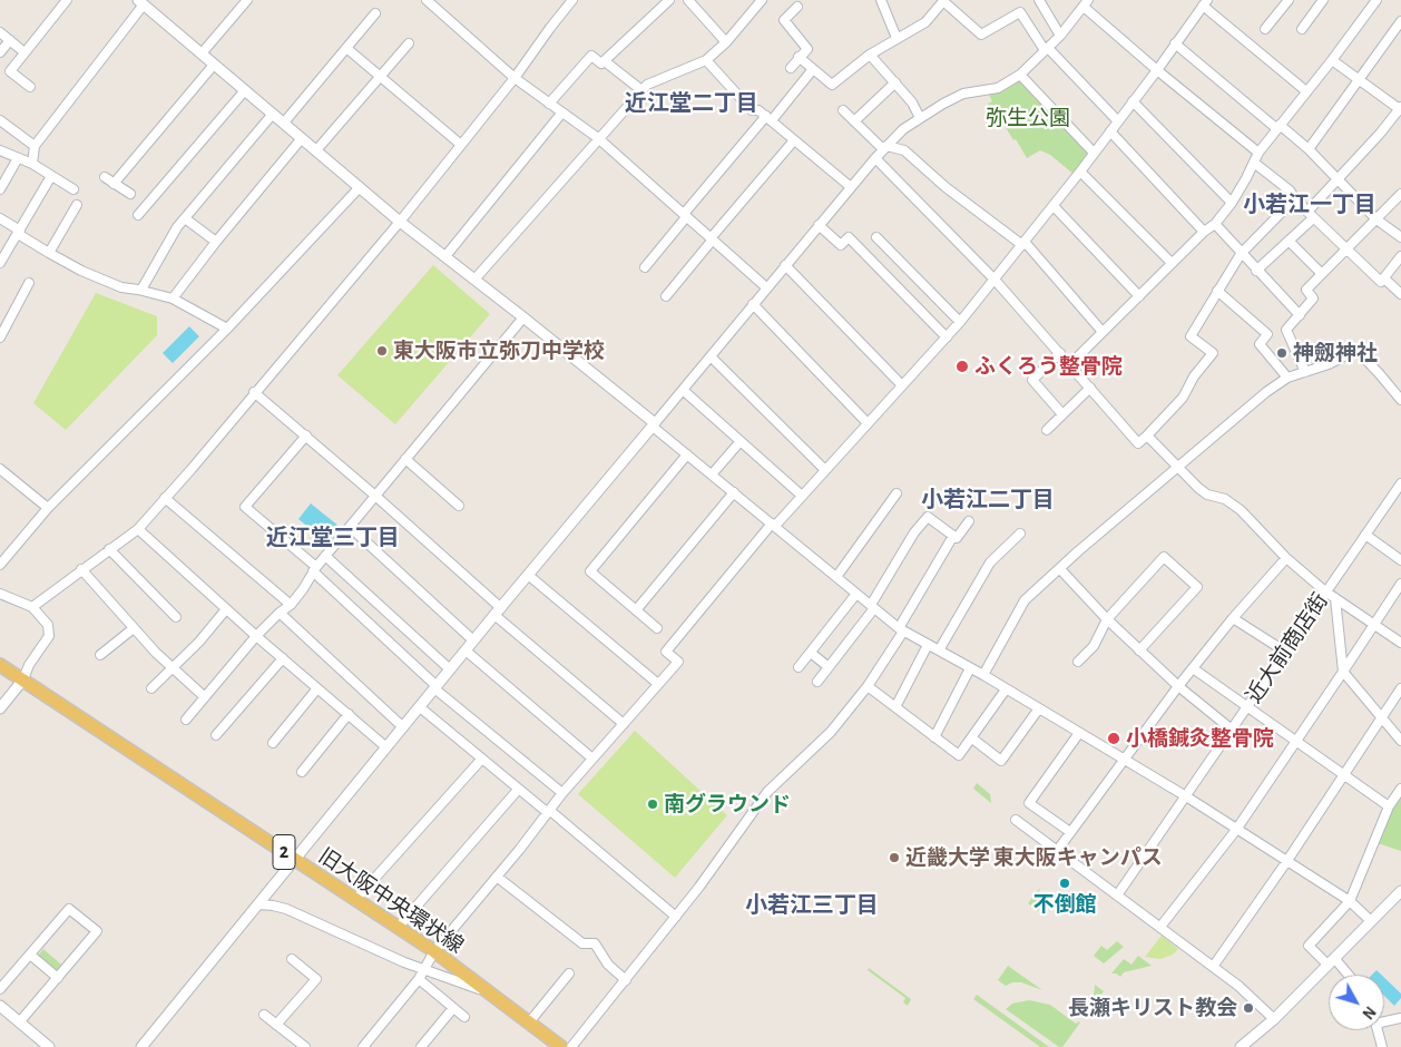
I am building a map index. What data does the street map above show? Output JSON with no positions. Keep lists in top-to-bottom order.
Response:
{
  "streets": {
    "main road": ["2", "旧大阪中央環状線"],
    "street": ["近大前商店街"]
  },
  "districts": [
    "近江堂二丁目",
    "小若江一丁目",
    "小若江二丁目",
    "近江堂三丁目",
    "小若江三丁目"
  ],
  "parks": ["弥生公園"],
  "places": [
    "東大阪市立弥刀中学校",
    "神劔神社",
    "ふくろう整骨院",
    "小橋鍼灸整骨院",
    "南グラウンド",
    "近畿大学 東大阪キャンパス",
    "不倒館",
    "長瀬キリスト教会"
  ],
  "north": "bottom right"
}
